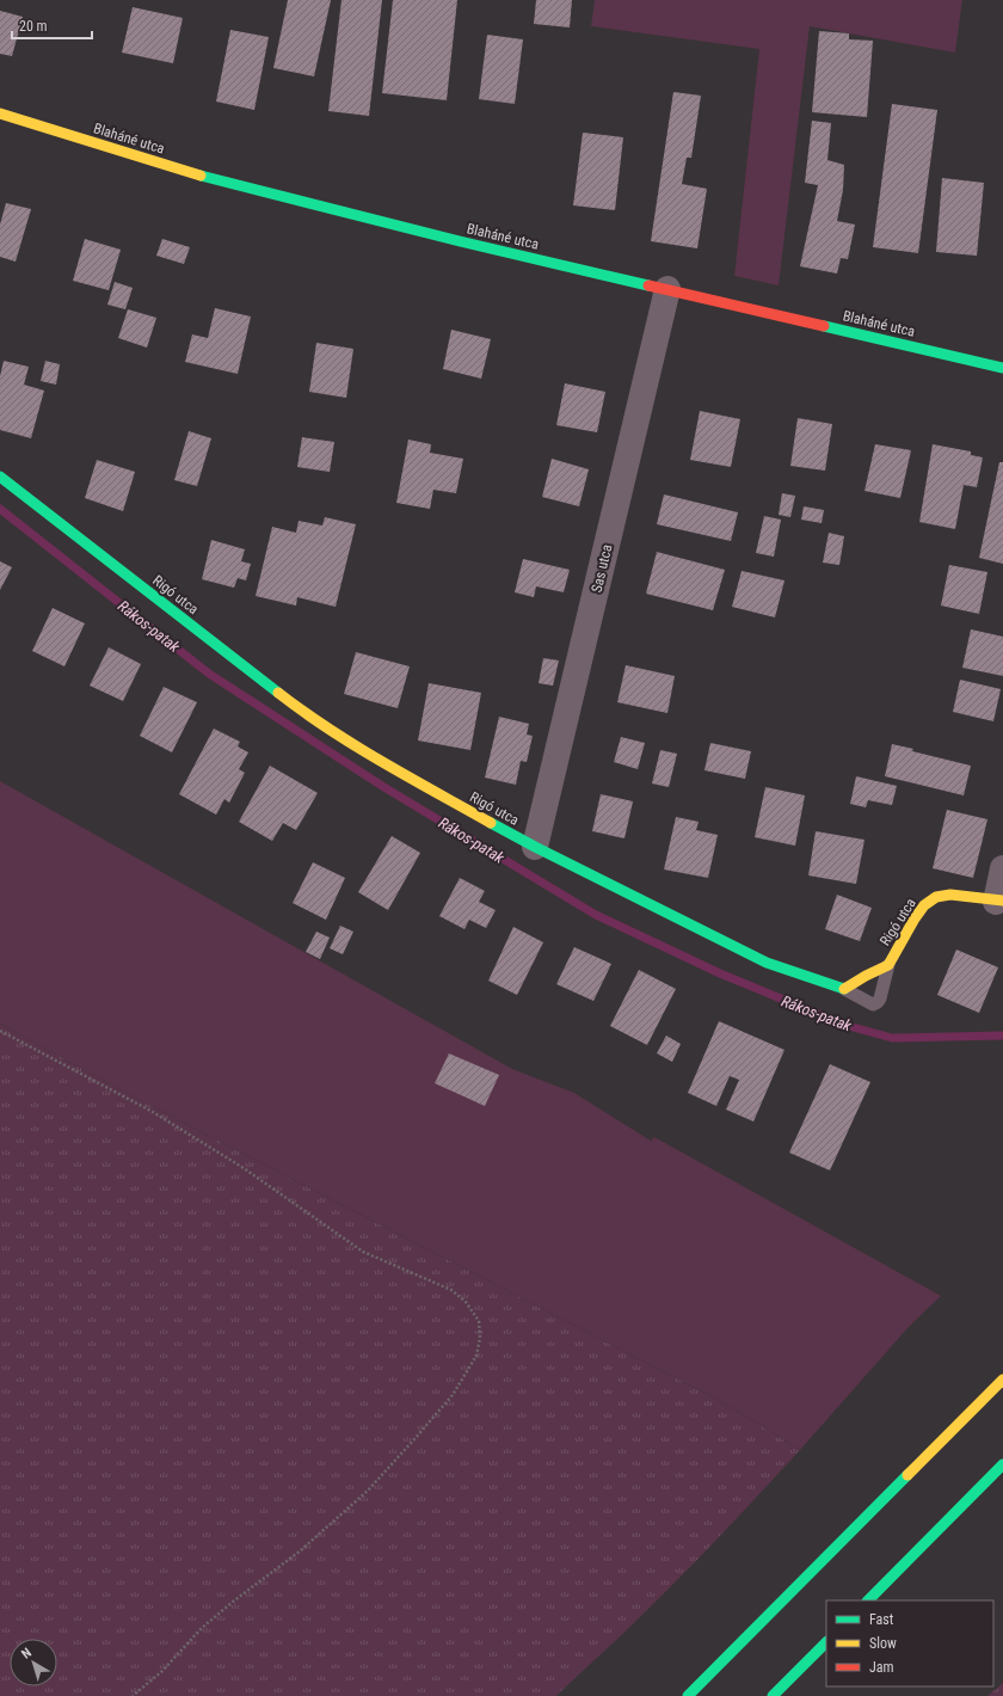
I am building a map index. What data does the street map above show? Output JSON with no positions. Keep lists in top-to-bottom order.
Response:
{
  "streets": {
    "main road": ["Blaháné utca", "Rigó utca"],
    "street": ["Sas utca"]
  },
  "crossings": [
    ["Blaháné utca", "Sas utca"],
    ["Sas utca", "Rigó utca"]
  ],
  "water": ["Rákos-patak"],
  "legend": ["Fast", "Slow", "Jam"],
  "scale_bar": "20 m",
  "north": "top left"
}
